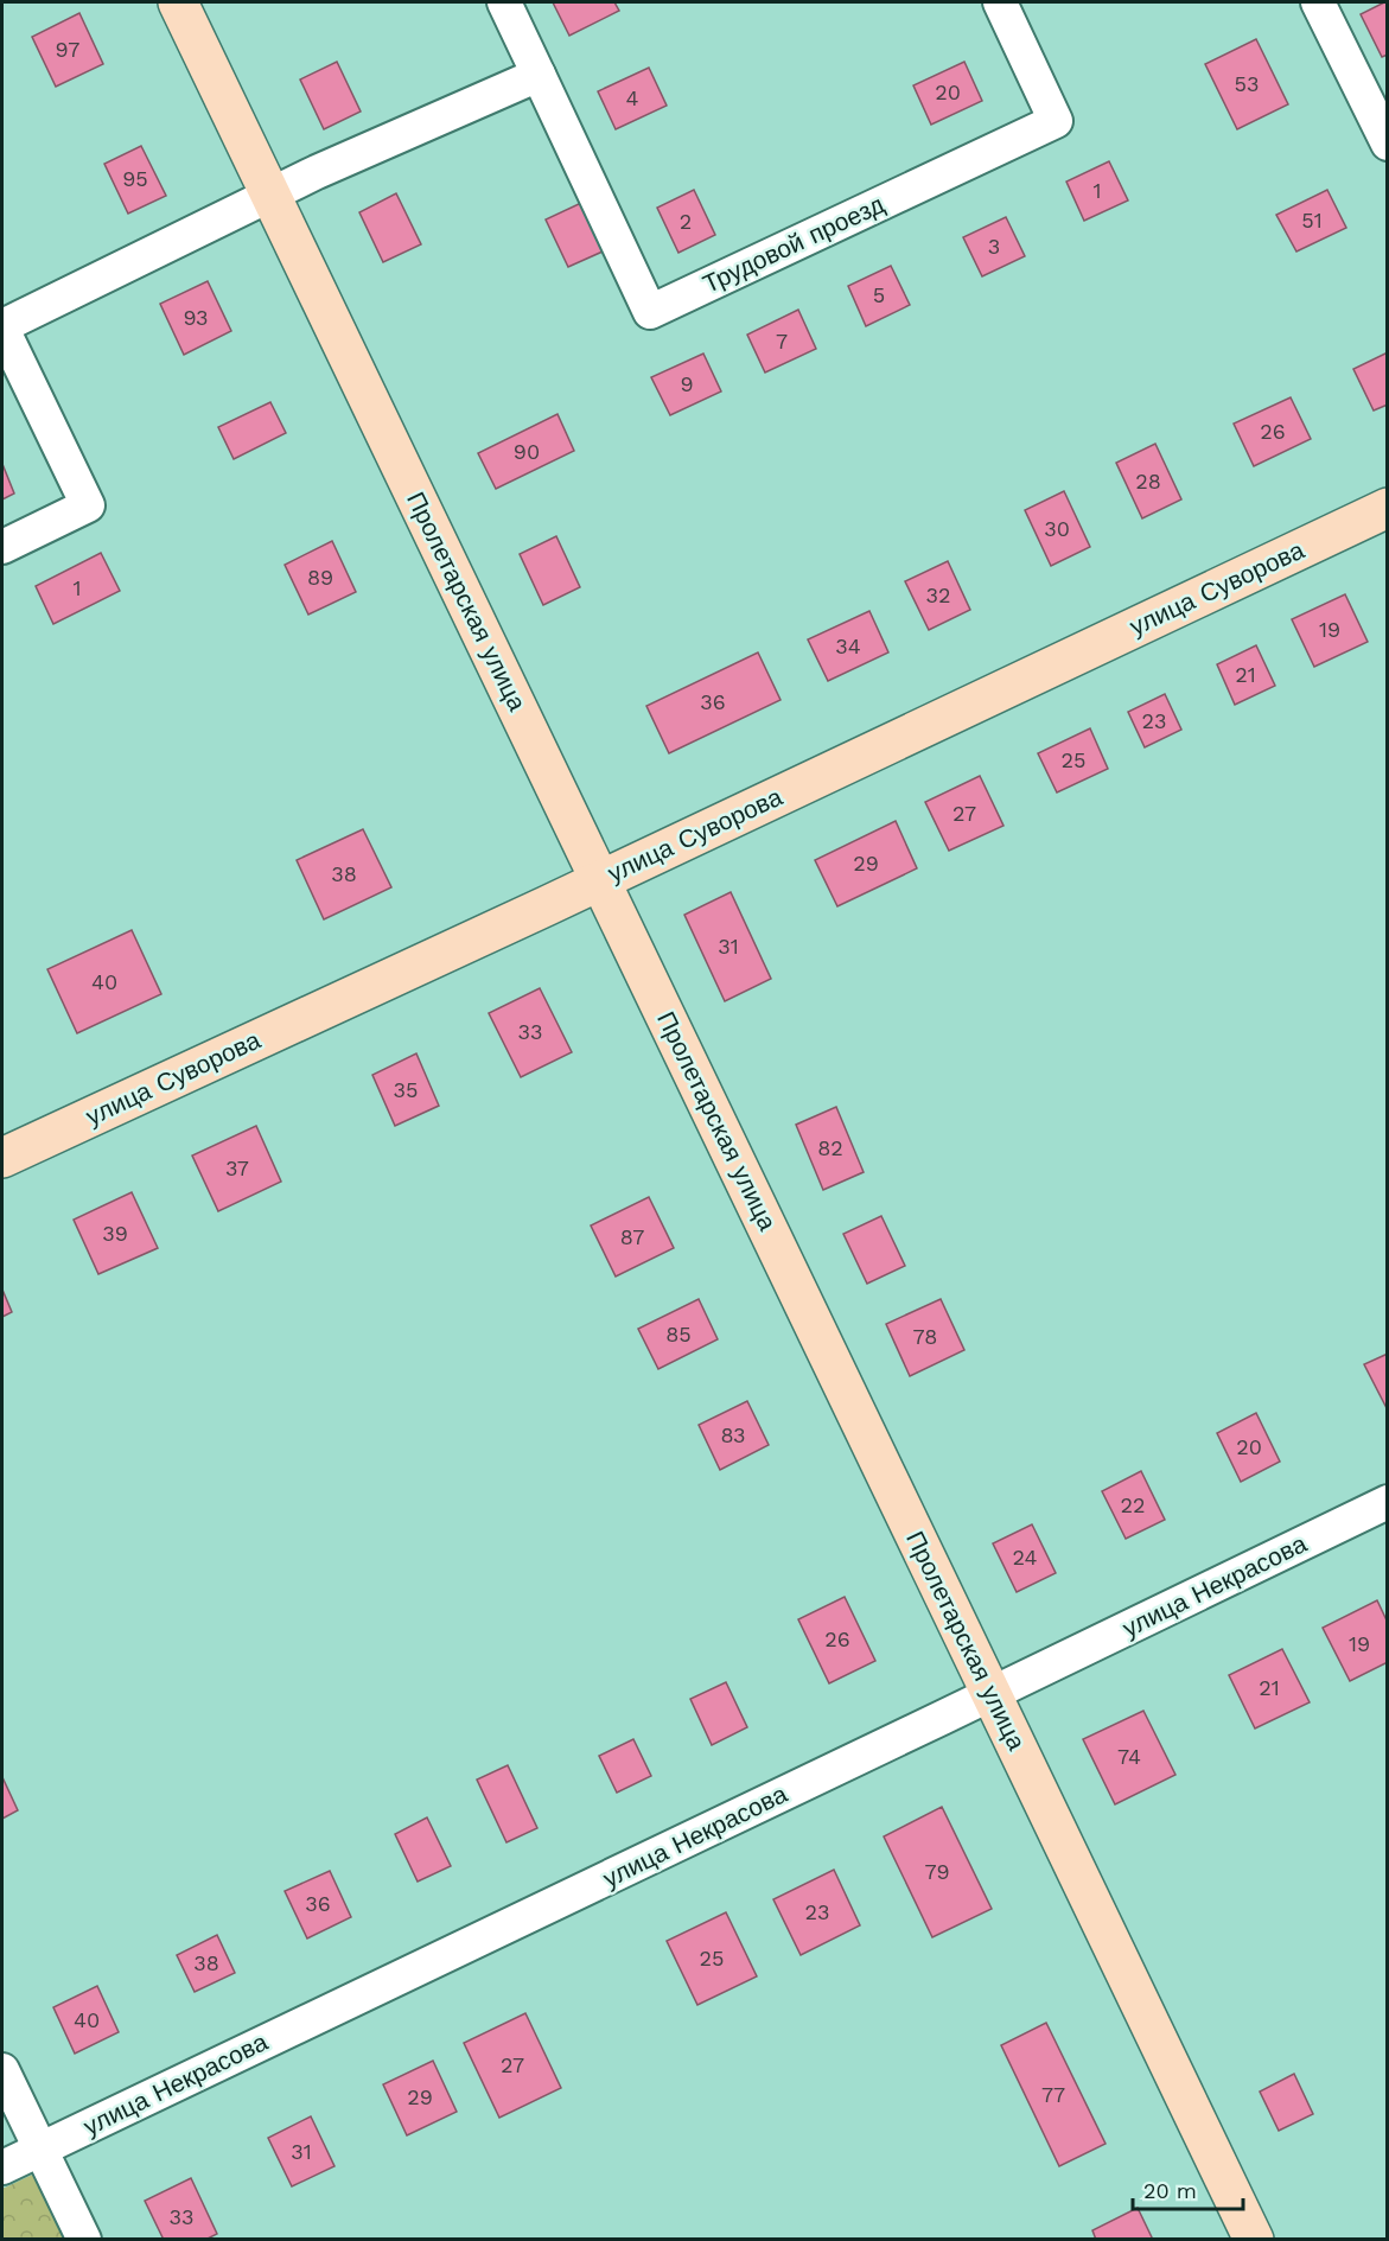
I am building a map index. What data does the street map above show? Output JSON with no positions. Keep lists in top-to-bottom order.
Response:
{
  "streets": {
    "main road": ["улица Суворова", "Пролетарская улица"],
    "street": ["Трудовой проезд", "улица Некрасова"]
  },
  "crossings": [
    ["улица Суворова", "Пролетарская улица"],
    ["Пролетарская улица", "улица Некрасова"]
  ],
  "house_numbers": [
    "97",
    "53",
    "20",
    "4",
    "95",
    "1",
    "51",
    "2",
    "3",
    "5",
    "93",
    "7",
    "9",
    "26",
    "90",
    "28",
    "30",
    "89",
    "1",
    "32",
    "19",
    "34",
    "21",
    "36",
    "23",
    "25",
    "27",
    "29",
    "38",
    "31",
    "40",
    "33",
    "35",
    "82",
    "37",
    "39",
    "87",
    "85",
    "78",
    "83",
    "20",
    "22",
    "24",
    "26",
    "19",
    "21",
    "74",
    "79",
    "36",
    "23",
    "25",
    "38",
    "40",
    "27",
    "77",
    "29",
    "31",
    "33"
  ],
  "scale_bar": "20 m"
}
